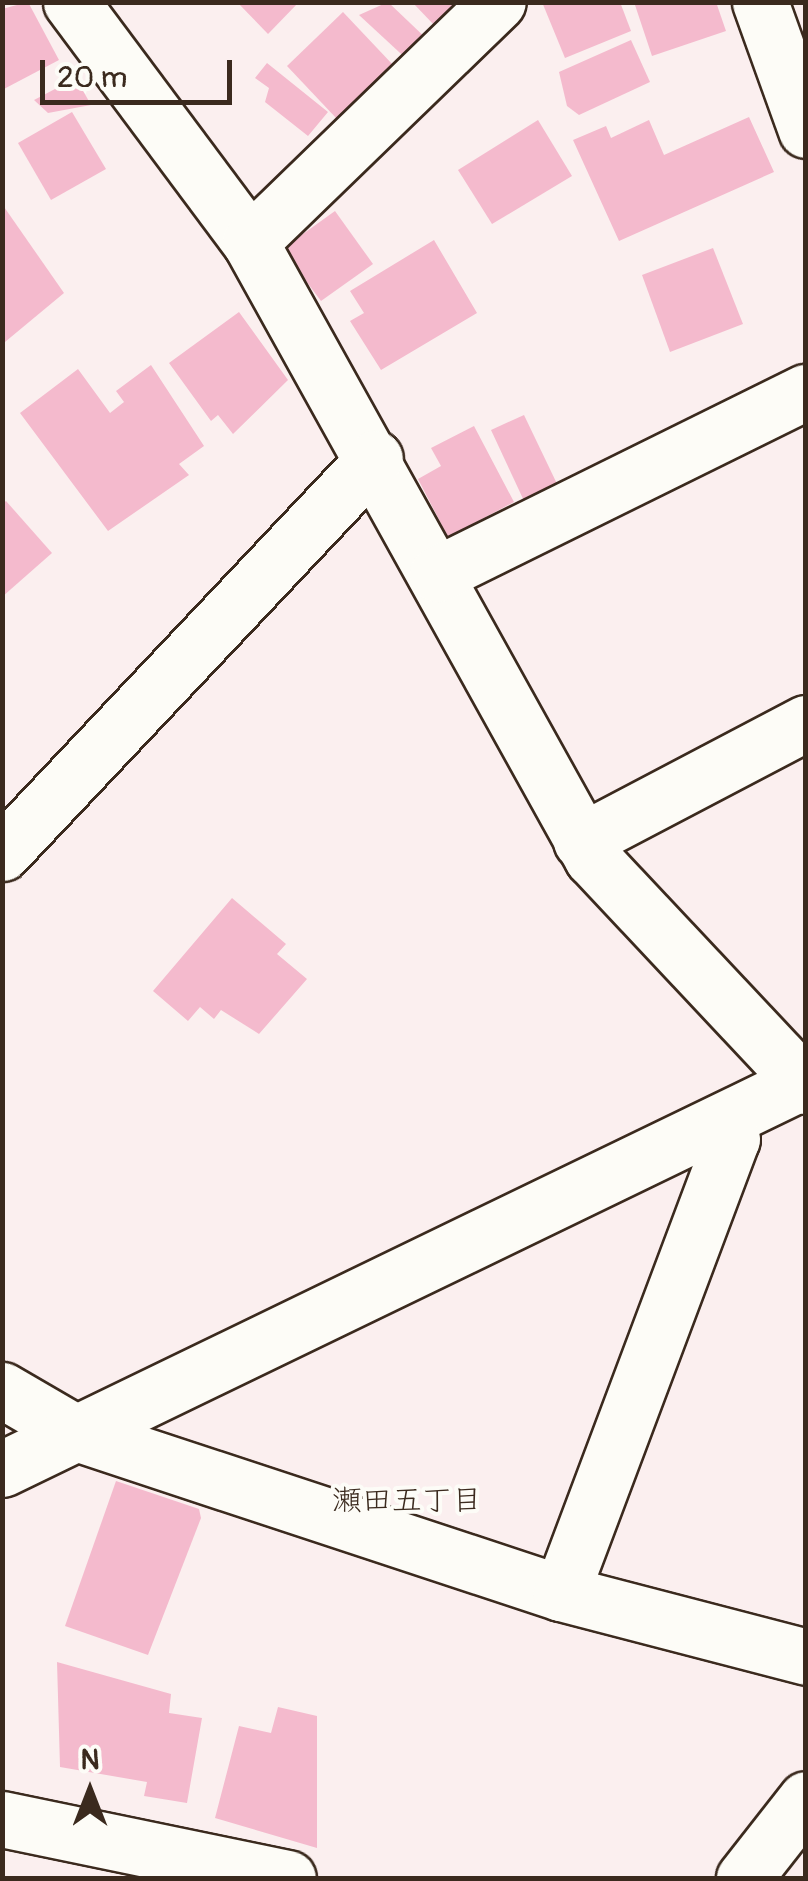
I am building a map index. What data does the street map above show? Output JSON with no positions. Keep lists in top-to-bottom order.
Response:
{
  "districts": ["瀬田五丁目"],
  "scale_bar": "20 m",
  "north": "top"
}
